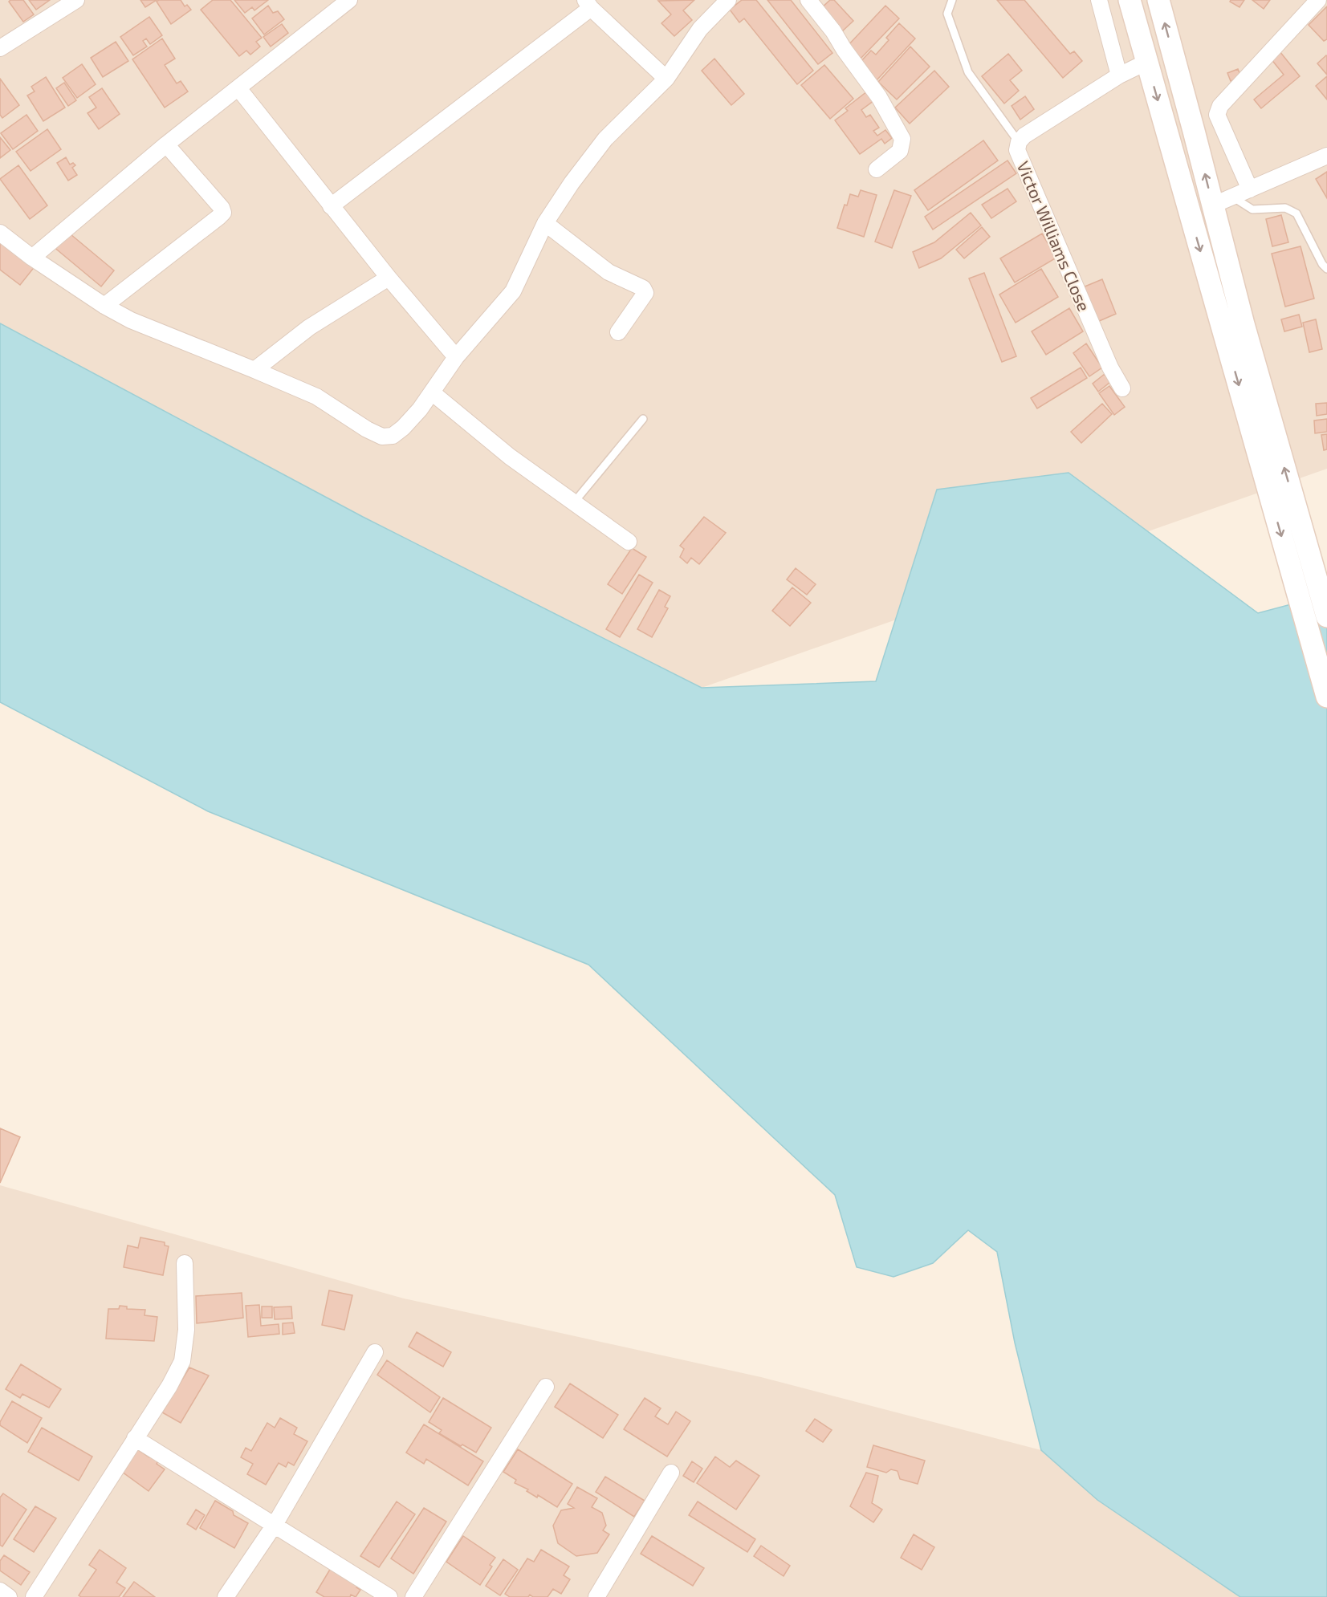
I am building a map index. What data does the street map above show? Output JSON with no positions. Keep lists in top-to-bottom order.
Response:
{
  "streets": {
    "street": ["Victor Williams Close"]
  }
}
